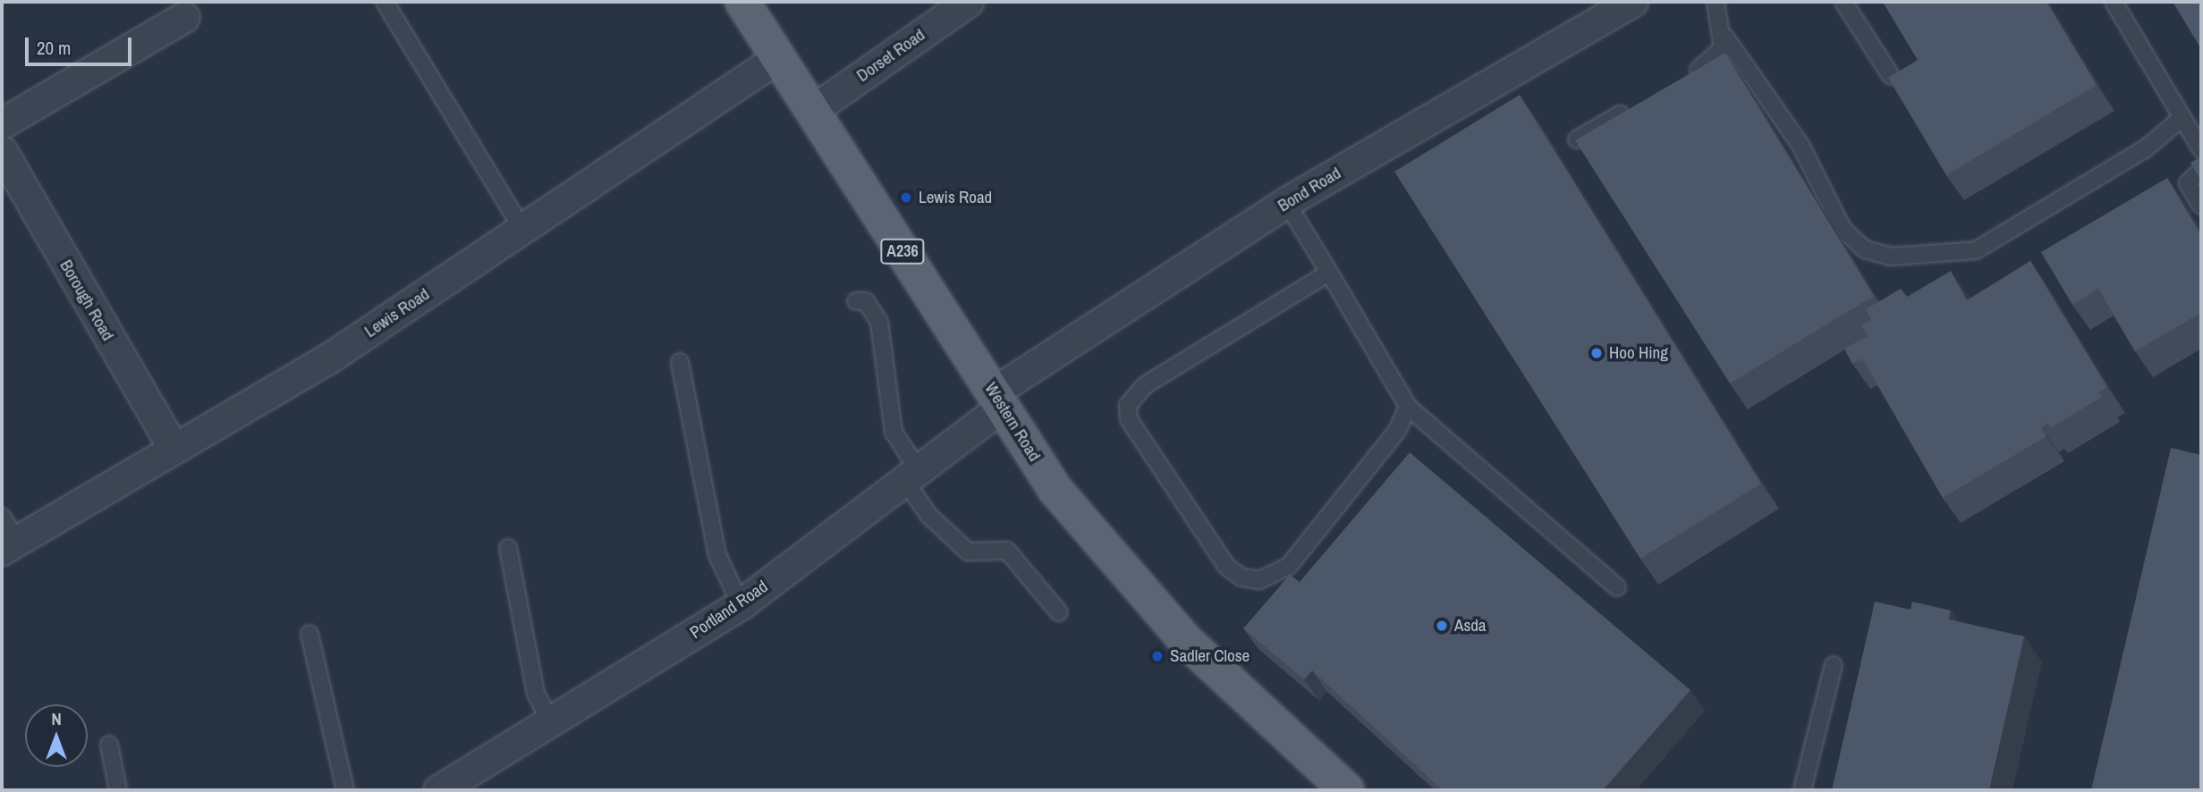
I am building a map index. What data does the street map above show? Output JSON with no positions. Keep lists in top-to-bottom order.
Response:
{
  "streets": {
    "main road": ["A236", "Western Road"],
    "street": [
      "Dorset Road",
      "Bond Road",
      "Borough Road",
      "Lewis Road",
      "Portland Road"
    ]
  },
  "crossings": [
    ["Dorset Road", "Western Road"],
    ["Bond Road", "Western Road"],
    ["Bond Road", "Portland Road"],
    ["Borough Road", "Lewis Road"],
    ["Lewis Road", "Western Road"],
    ["Western Road", "Portland Road"]
  ],
  "places": [
    "Lewis Road",
    "Hoo Hing",
    "Asda",
    "Sadler Close"
  ],
  "scale_bar": "20 m",
  "north": "top"
}
